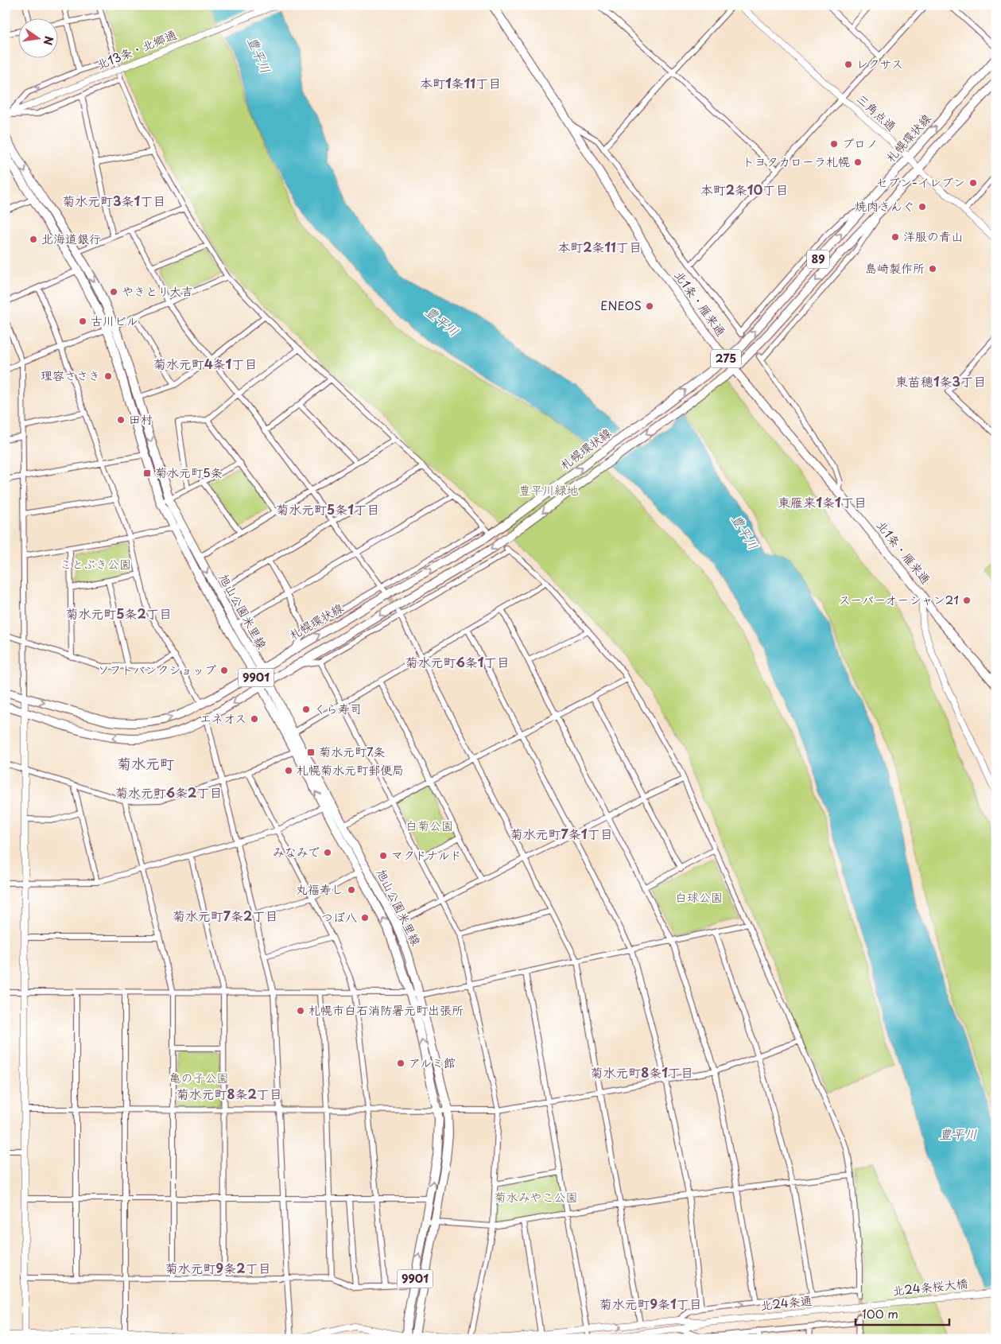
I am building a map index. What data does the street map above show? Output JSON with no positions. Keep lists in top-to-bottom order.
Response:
{
  "streets": {
    "main road": [
      "札幌環状線",
      "89",
      "北1条・雁来通",
      "275",
      "旭山公園米里線",
      "9901"
    ],
    "street": [
      "北13条・北郷通",
      "三角点通",
      "北24条桜大橋",
      "北24条通"
    ]
  },
  "crossings": [
    ["三角点通", "札幌環状線"],
    ["札幌環状線", "北1条・雁来通"],
    ["札幌環状線", "旭山公園米里線"],
    ["北24条桜大橋", "北24条通"]
  ],
  "districts": [
    "本町1条11丁目",
    "本町2条10丁目",
    "菊水元町3条1丁目",
    "本町2条11丁目",
    "菊水元町4条1丁目",
    "東苗穂1条3丁目",
    "東雁来1条1丁目",
    "菊水元町5条1丁目",
    "菊水元町5条2丁目",
    "菊水元町6条1丁目",
    "菊水元町",
    "菊水元町6条2丁目",
    "菊水元町7条1丁目",
    "菊水元町7条2丁目",
    "菊水元町8条1丁目",
    "菊水元町8条2丁目",
    "菊水元町9条2丁目",
    "菊水元町9条1丁目"
  ],
  "water": ["豊平川"],
  "parks": [
    "豊平川緑地",
    "ことぶき公園",
    "白菊公園",
    "白球公園",
    "亀の子公園",
    "菊水みやこ公園"
  ],
  "places": {
    "other": [
      "レクサス",
      "プロノ",
      "トヨタカローラ札幌",
      "セブン-イレブン",
      "焼肉きんぐ",
      "洋服の青山",
      "北海道銀行",
      "島崎製作所",
      "やきとり大吉",
      "ENEOS",
      "古川ビル",
      "理容ささき",
      "田村",
      "スーパーオーシャン21",
      "ソフトバンクショップ",
      "くら寿司",
      "エネオス",
      "札幌菊水元町郵便局",
      "みなみで",
      "マクドナルド",
      "丸福寿し",
      "つぼ八",
      "札幌市白石消防署元町出張所",
      "アルミ館"
    ],
    "transit": ["菊水元町5条", "菊水元町7条"]
  },
  "scale_bar": "100 m",
  "north": "right"
}
